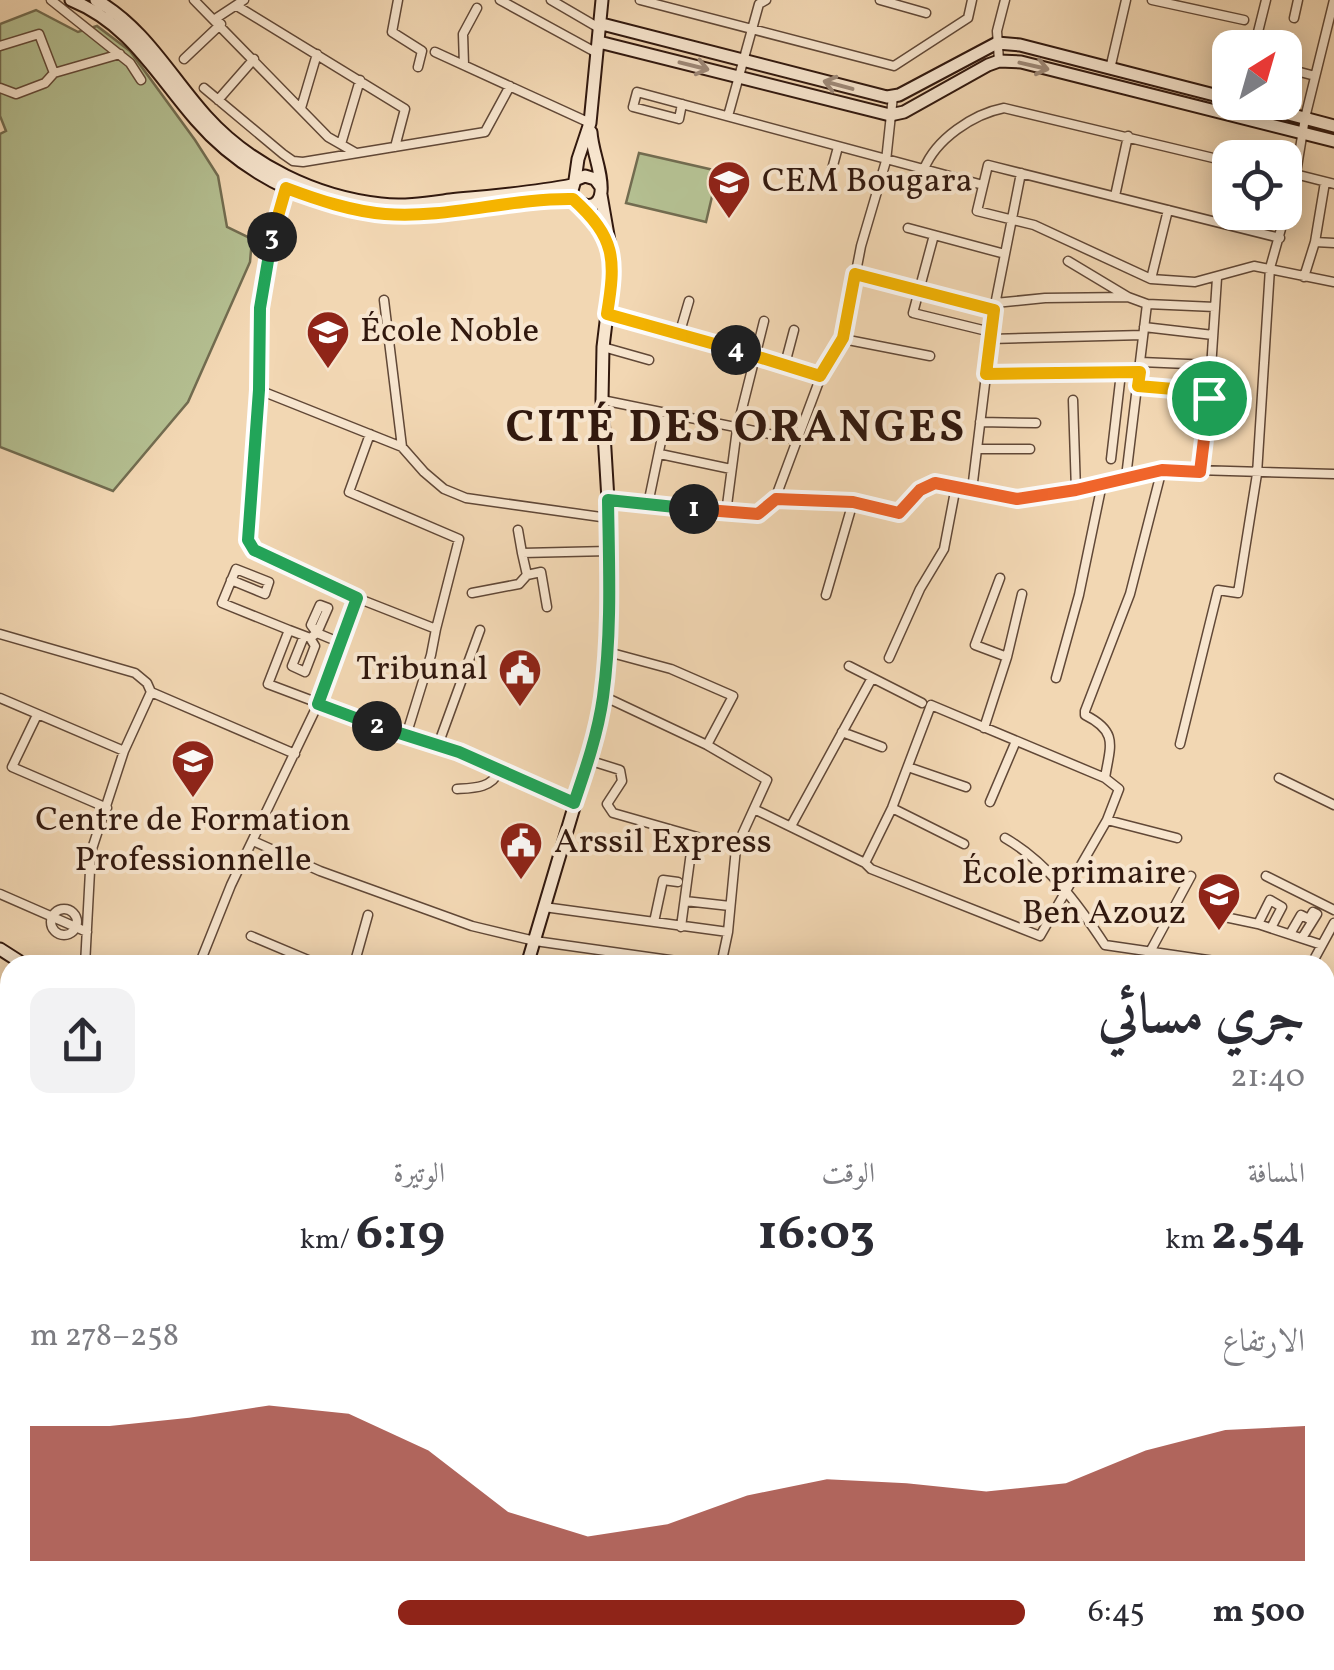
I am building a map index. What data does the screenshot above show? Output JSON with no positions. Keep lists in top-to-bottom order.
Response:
{
  "districts": ["CITÉ DES ORANGES"],
  "places": {
    "school or university": [
      "CEM Bougara",
      "École Noble",
      "Centre de Formation Professionnelle",
      "École primaire Ben Azouz"
    ],
    "public building": ["Tribunal", "Arssil Express"]
  },
  "north": "top right",
  "page": {
    "pins": [
      "3",
      "4",
      "1",
      "2"
    ],
    "heading": ["جري مسائي", "21:40"],
    "stats": [
      ["المسافة", "2.54 km"],
      ["الوقت", "16:03"],
      ["الوتيرة", "6:19 /km"]
    ],
    "chart": ["الارتفاع", "258–278 m"],
    "list": [
      {
        "name": "500 m",
        "note": "6:45"
      }
    ]
  }
}
